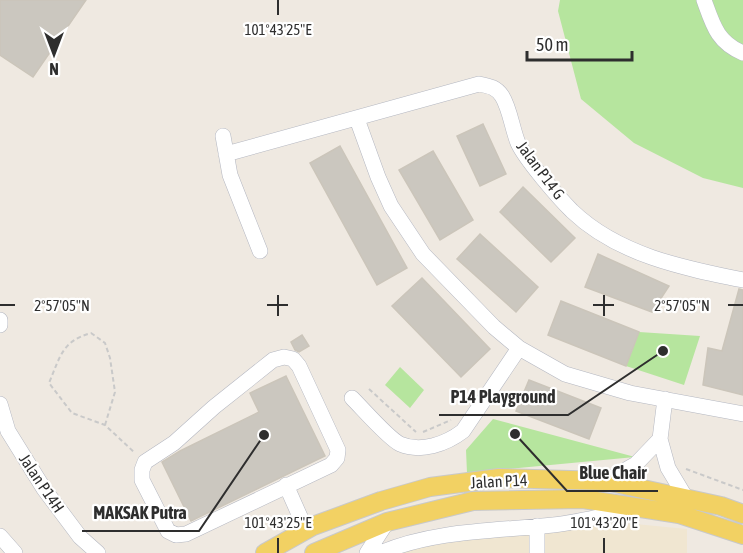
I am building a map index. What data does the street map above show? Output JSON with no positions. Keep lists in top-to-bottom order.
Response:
{
  "streets": {
    "main road": ["Jalan P14"],
    "street": ["Jalan P14 G", "Jalan P14H"]
  },
  "places": ["P14 Playground", "Blue Chair", "MAKSAK Putra"],
  "scale_bar": "50 m",
  "north": "bottom",
  "coordinates": ["101°43'25\"E", "2°57'05\"N", "101°43'20\"E"]
}
